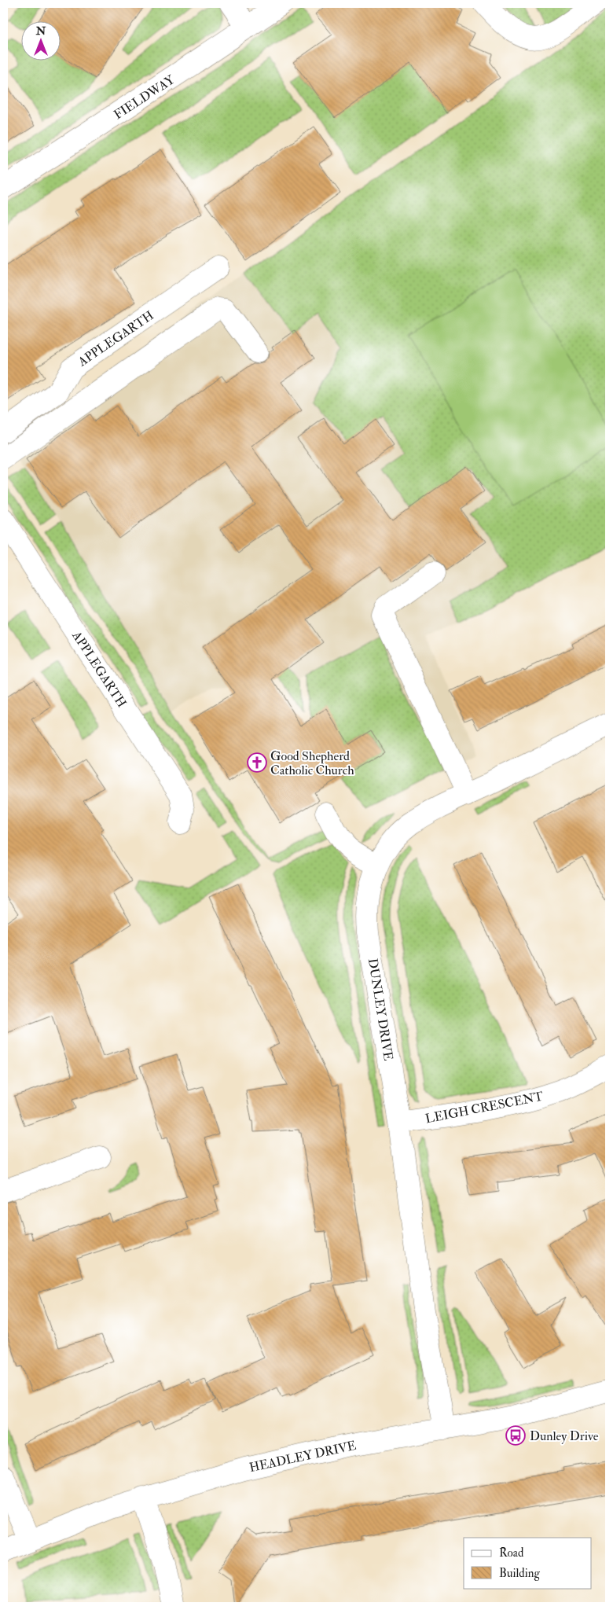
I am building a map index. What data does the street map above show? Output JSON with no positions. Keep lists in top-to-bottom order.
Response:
{
  "streets": {
    "street": [
      "FIELDWAY",
      "APPLEGARTH",
      "DUNLEY DRIVE",
      "LEIGH CRESCENT",
      "HEADLEY DRIVE"
    ]
  },
  "crossings": [
    ["DUNLEY DRIVE", "LEIGH CRESCENT"],
    ["DUNLEY DRIVE", "HEADLEY DRIVE"]
  ],
  "places": {
    "church": ["Good Shepherd Catholic Church"],
    "bus stop": ["Dunley Drive"]
  },
  "legend": ["Road", "Building"],
  "north": "top"
}
